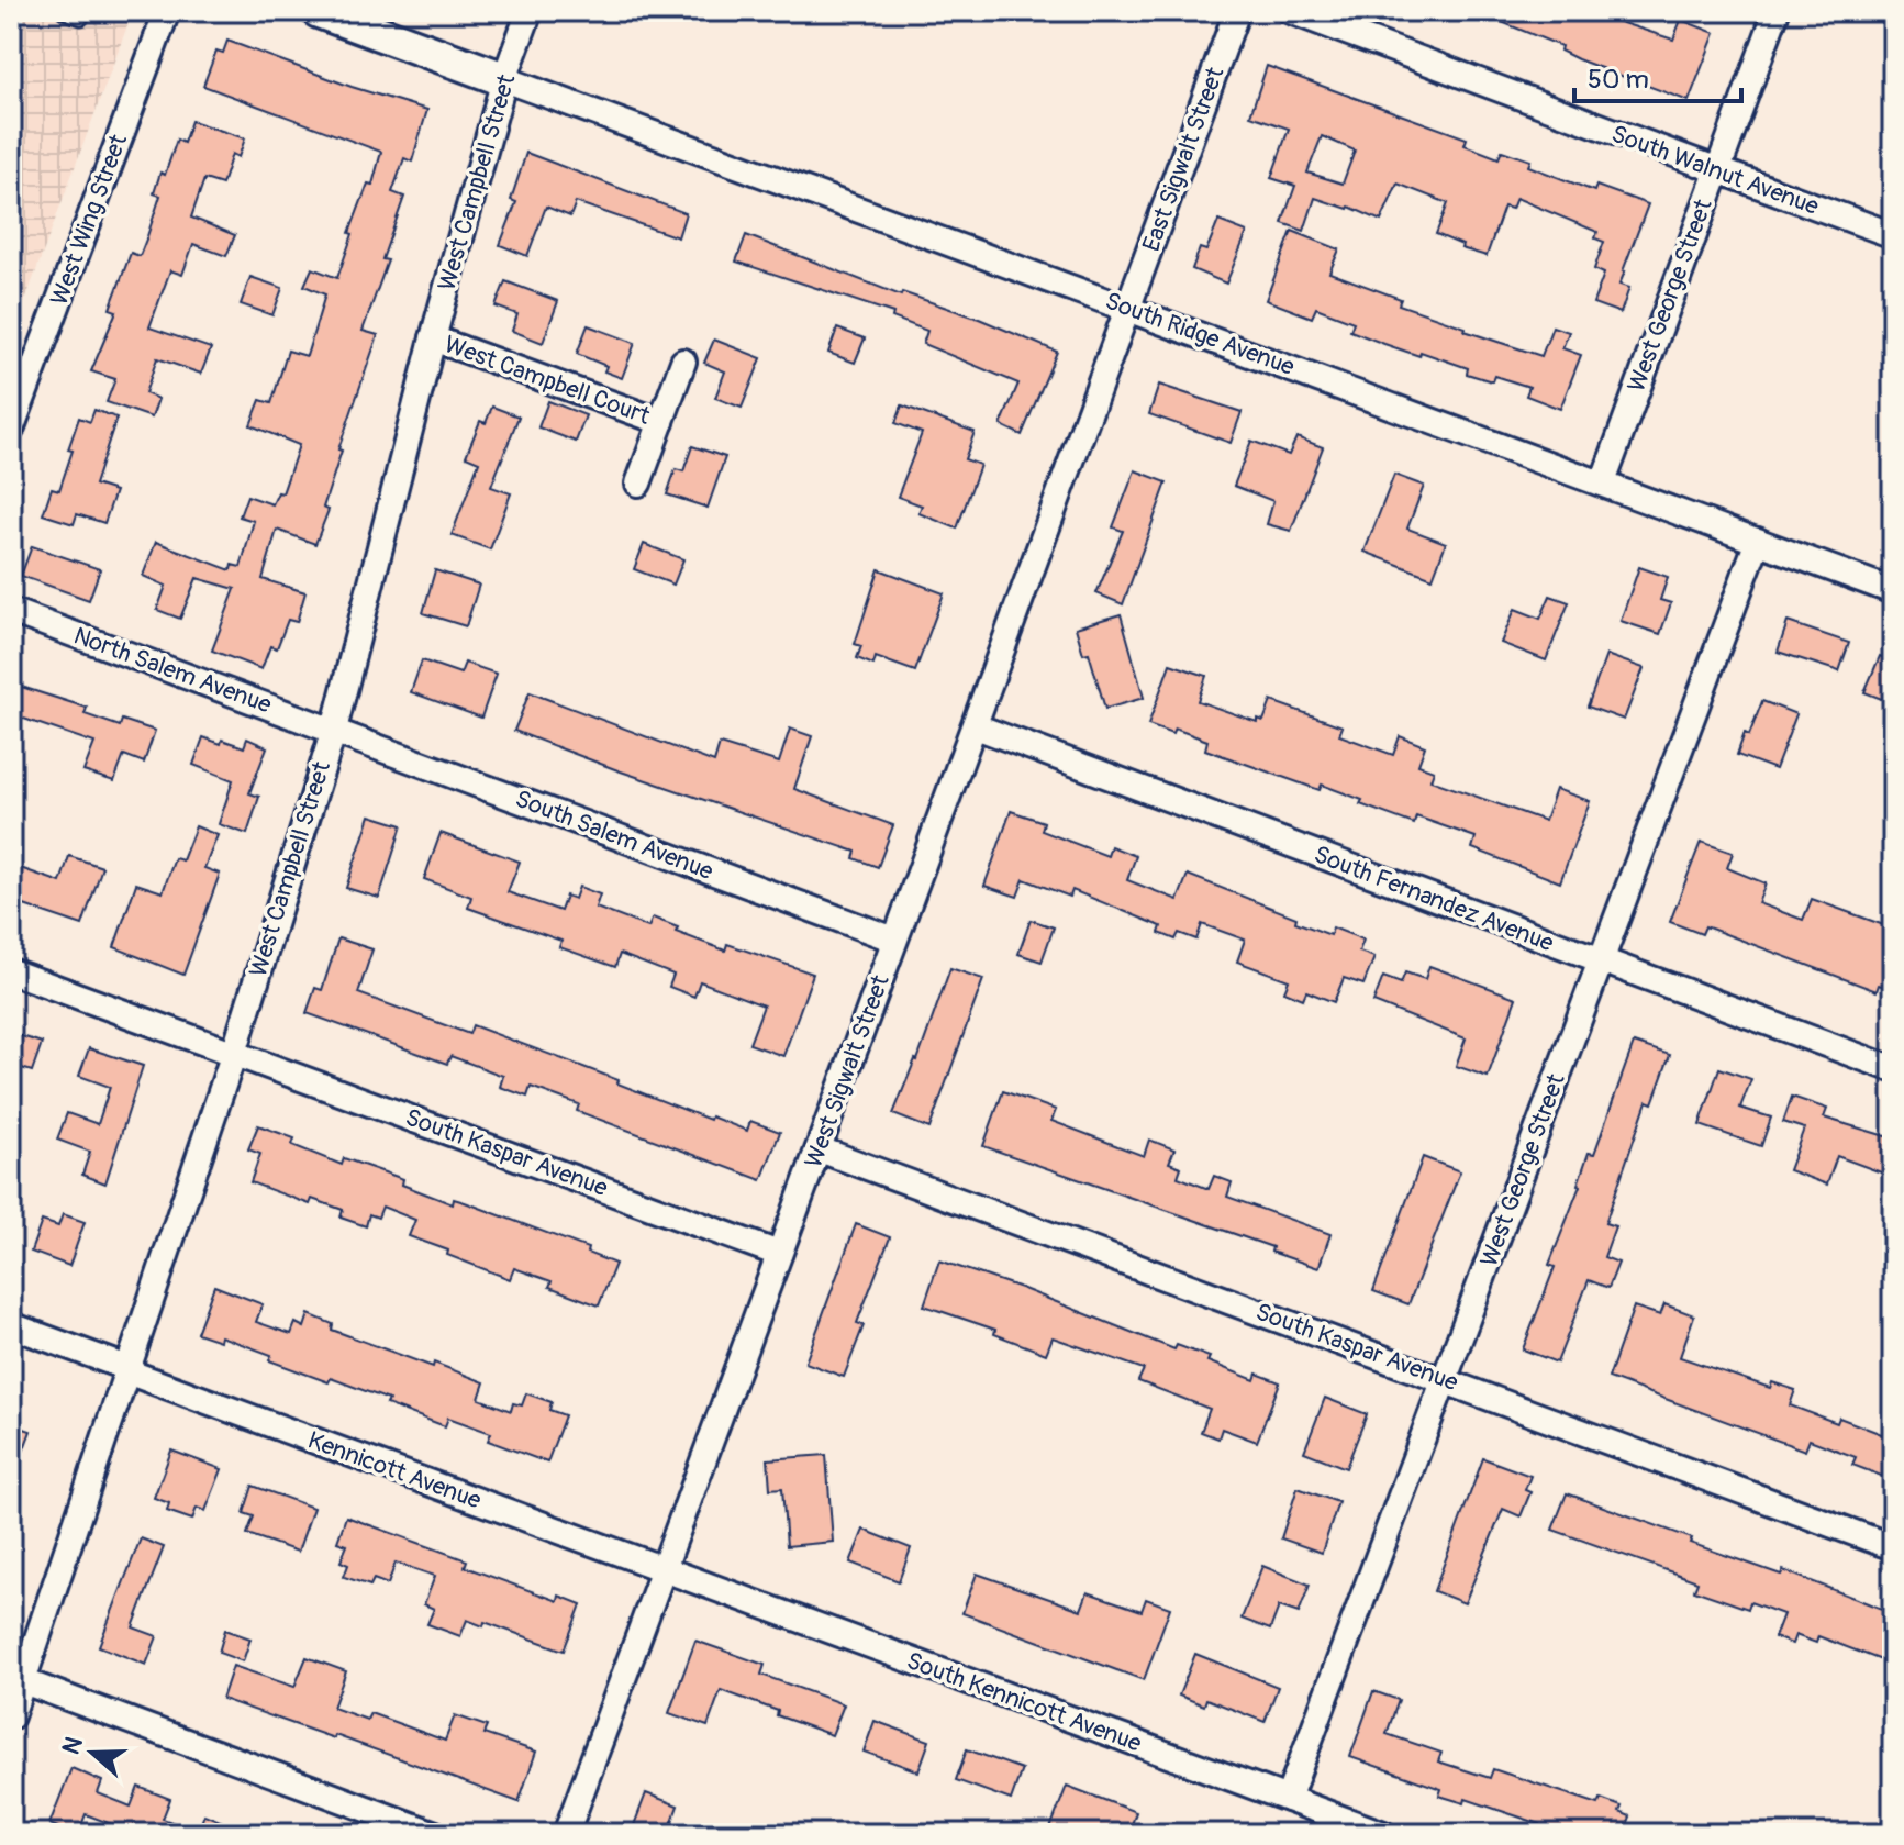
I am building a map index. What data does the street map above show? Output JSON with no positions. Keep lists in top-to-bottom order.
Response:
{
  "streets": {
    "street": [
      "East Sigwalt Street",
      "South Walnut Avenue",
      "West Campbell Street",
      "West Wing Street",
      "West George Street",
      "South Ridge Avenue",
      "West Campbell Court",
      "North Salem Avenue",
      "South Salem Avenue",
      "South Fernandez Avenue",
      "West Sigwalt Street",
      "South Kaspar Avenue",
      "Kennicott Avenue",
      "South Kennicott Avenue"
    ]
  },
  "crossings": [
    ["East Sigwalt Street", "South Ridge Avenue"],
    ["East Sigwalt Street", "West Sigwalt Street"],
    ["South Walnut Avenue", "West George Street"],
    ["West Campbell Street", "South Ridge Avenue"],
    ["West Campbell Street", "West Campbell Court"],
    ["West Campbell Street", "North Salem Avenue"],
    ["West Campbell Street", "South Salem Avenue"],
    ["West Campbell Street", "South Kaspar Avenue"],
    ["West Campbell Street", "Kennicott Avenue"],
    ["West George Street", "South Ridge Avenue"],
    ["West George Street", "South Fernandez Avenue"],
    ["West George Street", "South Kaspar Avenue"],
    ["West George Street", "South Kennicott Avenue"],
    ["South Ridge Avenue", "West Sigwalt Street"],
    ["North Salem Avenue", "South Salem Avenue"],
    ["South Salem Avenue", "West Sigwalt Street"],
    ["South Fernandez Avenue", "West Sigwalt Street"],
    ["West Sigwalt Street", "South Kaspar Avenue"],
    ["West Sigwalt Street", "Kennicott Avenue"],
    ["West Sigwalt Street", "South Kennicott Avenue"],
    ["Kennicott Avenue", "South Kennicott Avenue"]
  ],
  "scale_bar": "50 m",
  "north": "left"
}
